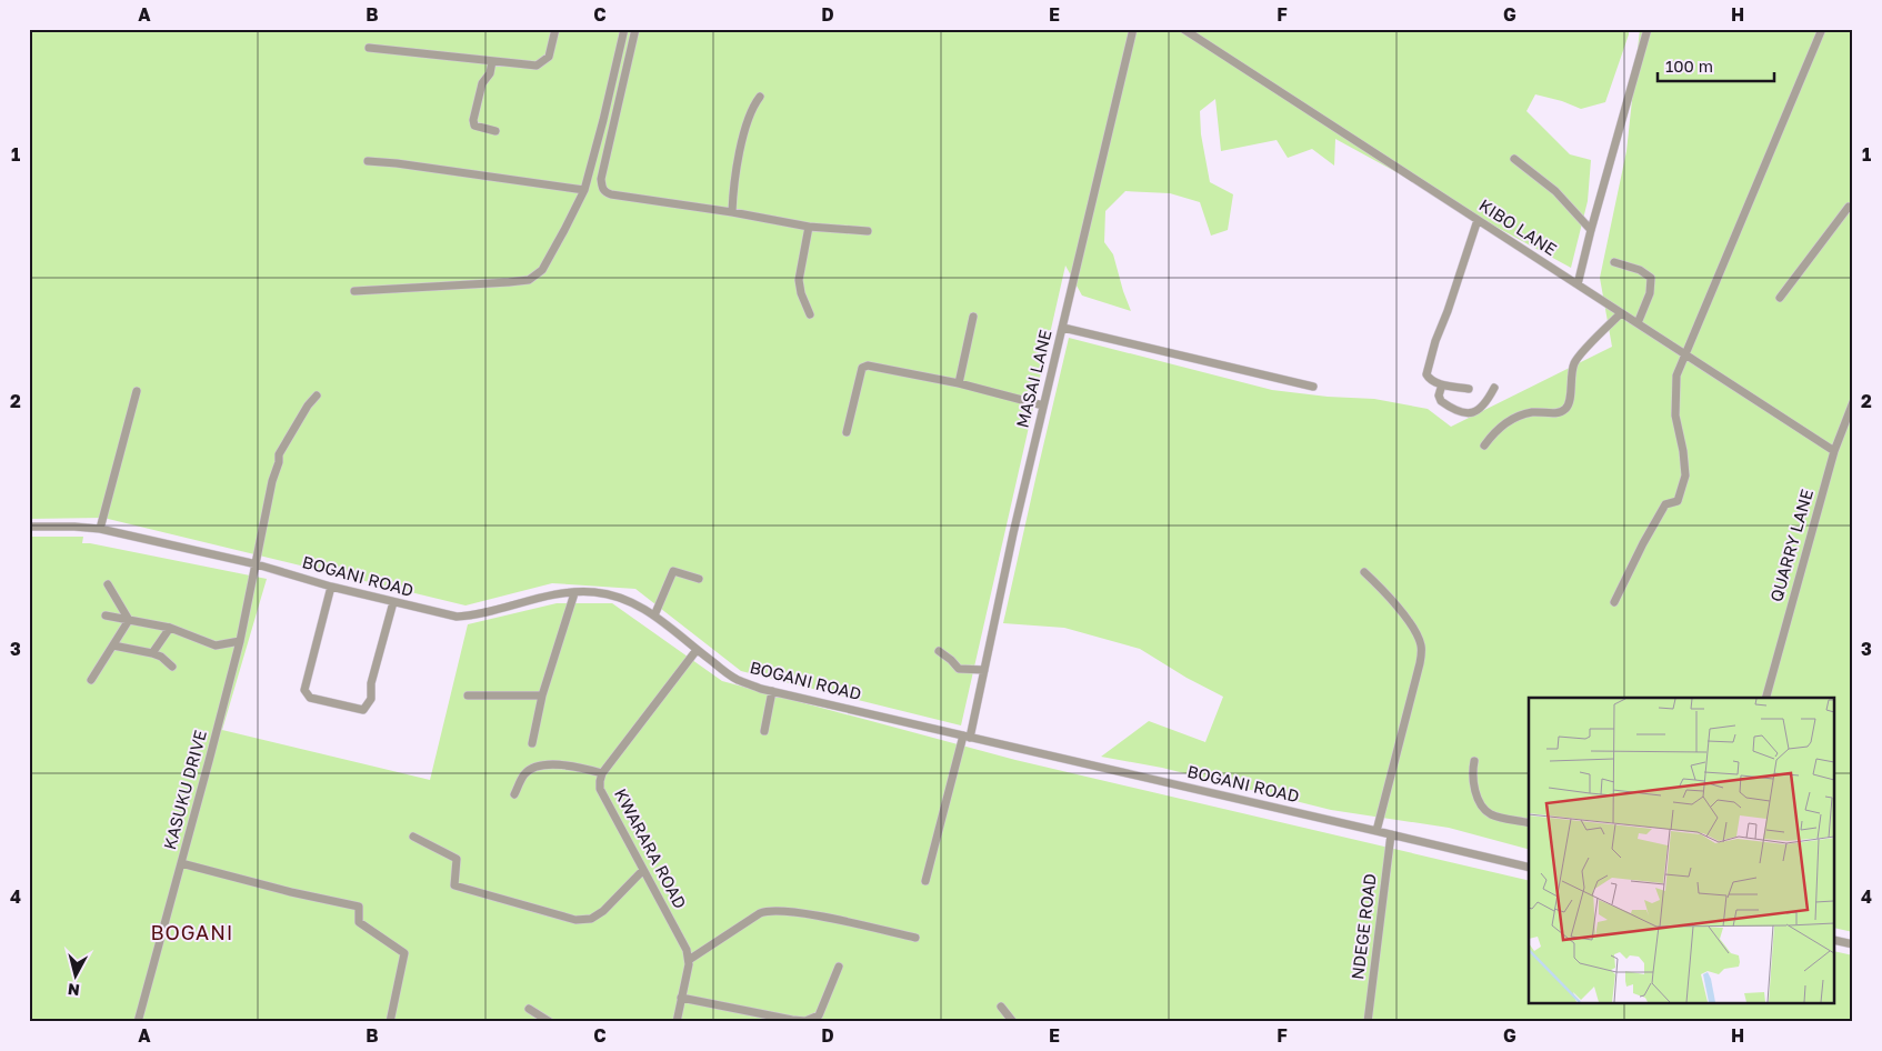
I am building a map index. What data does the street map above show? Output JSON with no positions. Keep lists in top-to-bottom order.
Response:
{
  "streets": {
    "street": [
      "KIBO LANE",
      "MASAI LANE",
      "QUARRY LANE",
      "BOGANI ROAD",
      "KASUKU DRIVE",
      "KWARARA ROAD",
      "NDEGE ROAD"
    ]
  },
  "crossings": [
    ["KIBO LANE", "QUARRY LANE"],
    ["MASAI LANE", "BOGANI ROAD"],
    ["BOGANI ROAD", "KASUKU DRIVE"],
    ["BOGANI ROAD", "KWARARA ROAD"],
    ["BOGANI ROAD", "NDEGE ROAD"]
  ],
  "districts": ["BOGANI"],
  "scale_bar": "100 m",
  "north": "bottom",
  "grid": {
    "columns": [
      "A",
      "B",
      "C",
      "D",
      "E",
      "F",
      "G",
      "H"
    ],
    "rows": [
      "1",
      "2",
      "3",
      "4"
    ]
  }
}
